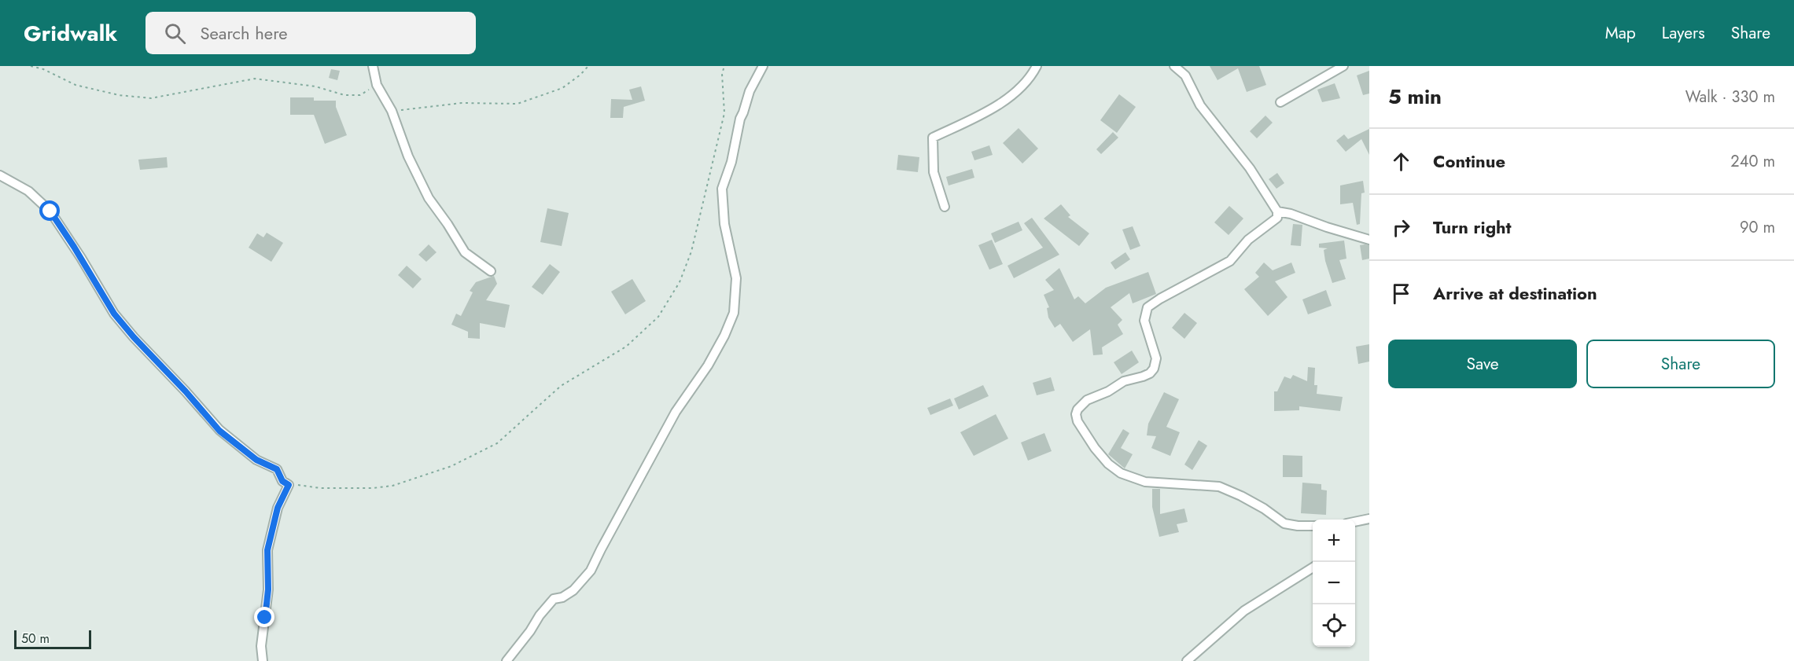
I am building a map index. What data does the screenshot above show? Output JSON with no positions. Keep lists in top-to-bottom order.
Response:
{
  "scale_bar": "50 m",
  "page": {
    "header": "Gridwalk",
    "search": "Search here",
    "nav": ["Map", "Layers", "Share"],
    "heading": ["5 min", "Walk · 330 m"],
    "list": [
      ["Continue", "240 m"],
      ["Turn right", "90 m"],
      "Arrive at destination"
    ],
    "buttons": ["Save", "Share"],
    "map_buttons": ["+", "−"],
    "scale": "50 m"
  }
}
